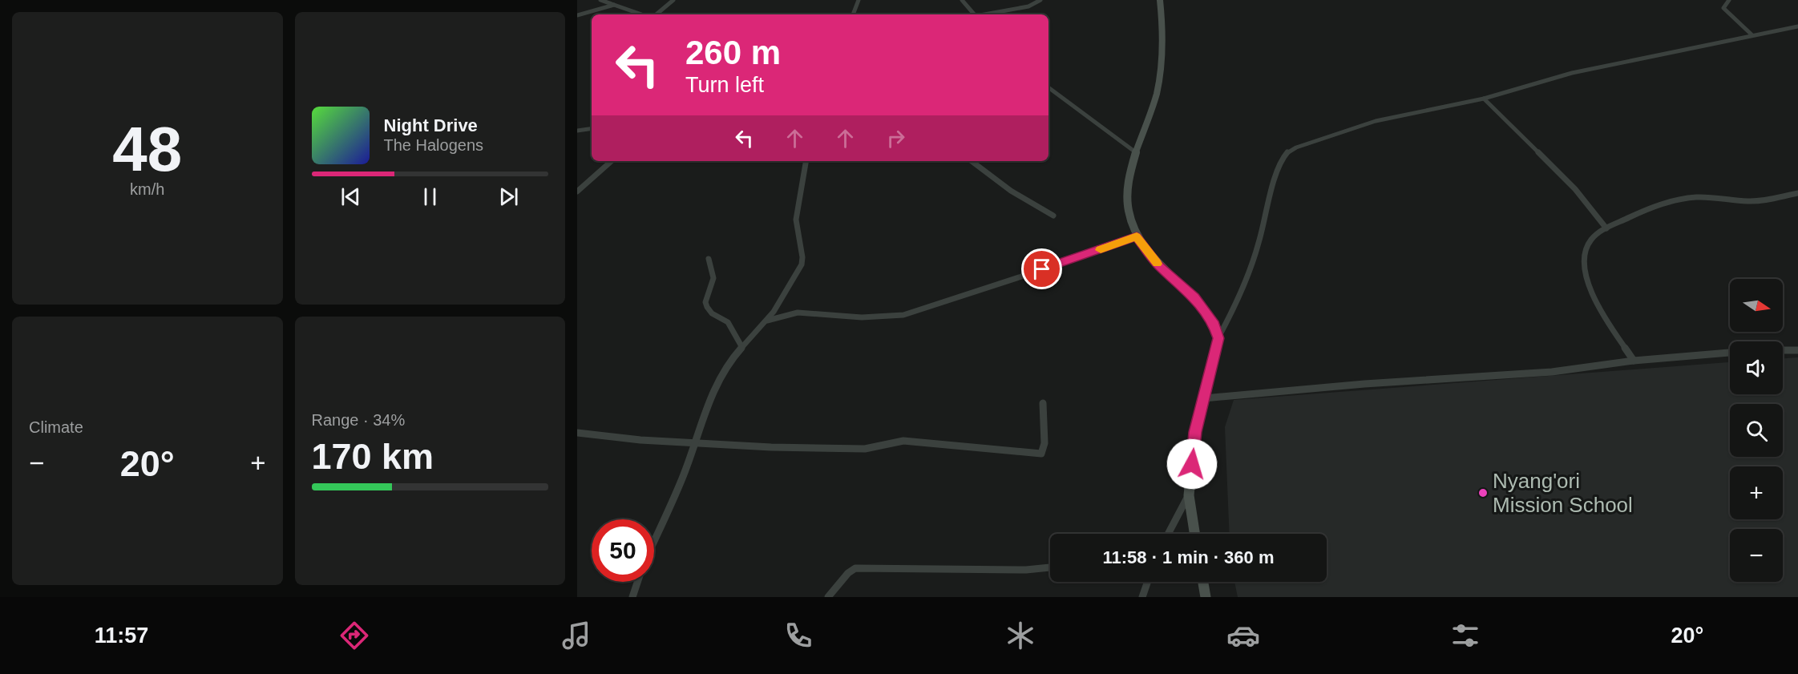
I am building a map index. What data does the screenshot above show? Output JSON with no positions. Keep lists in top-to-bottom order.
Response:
{
  "places": ["Nyang'ori Mission School"],
  "north": "right",
  "page": {
    "tile": [
      ["48", "km/h"],
      "Climate",
      ["Range · 34%", "170 km"]
    ],
    "turn": ["260 m", "Turn left"],
    "song": ["Night Drive", "The Halogens"],
    "map_buttons": ["+", "−"],
    "heat": ["−", "20°", "+"],
    "limit": "50",
    "trip": "11:58 · 1 min · 360 m",
    "tabs": ["11:57", "20°"]
  }
}
